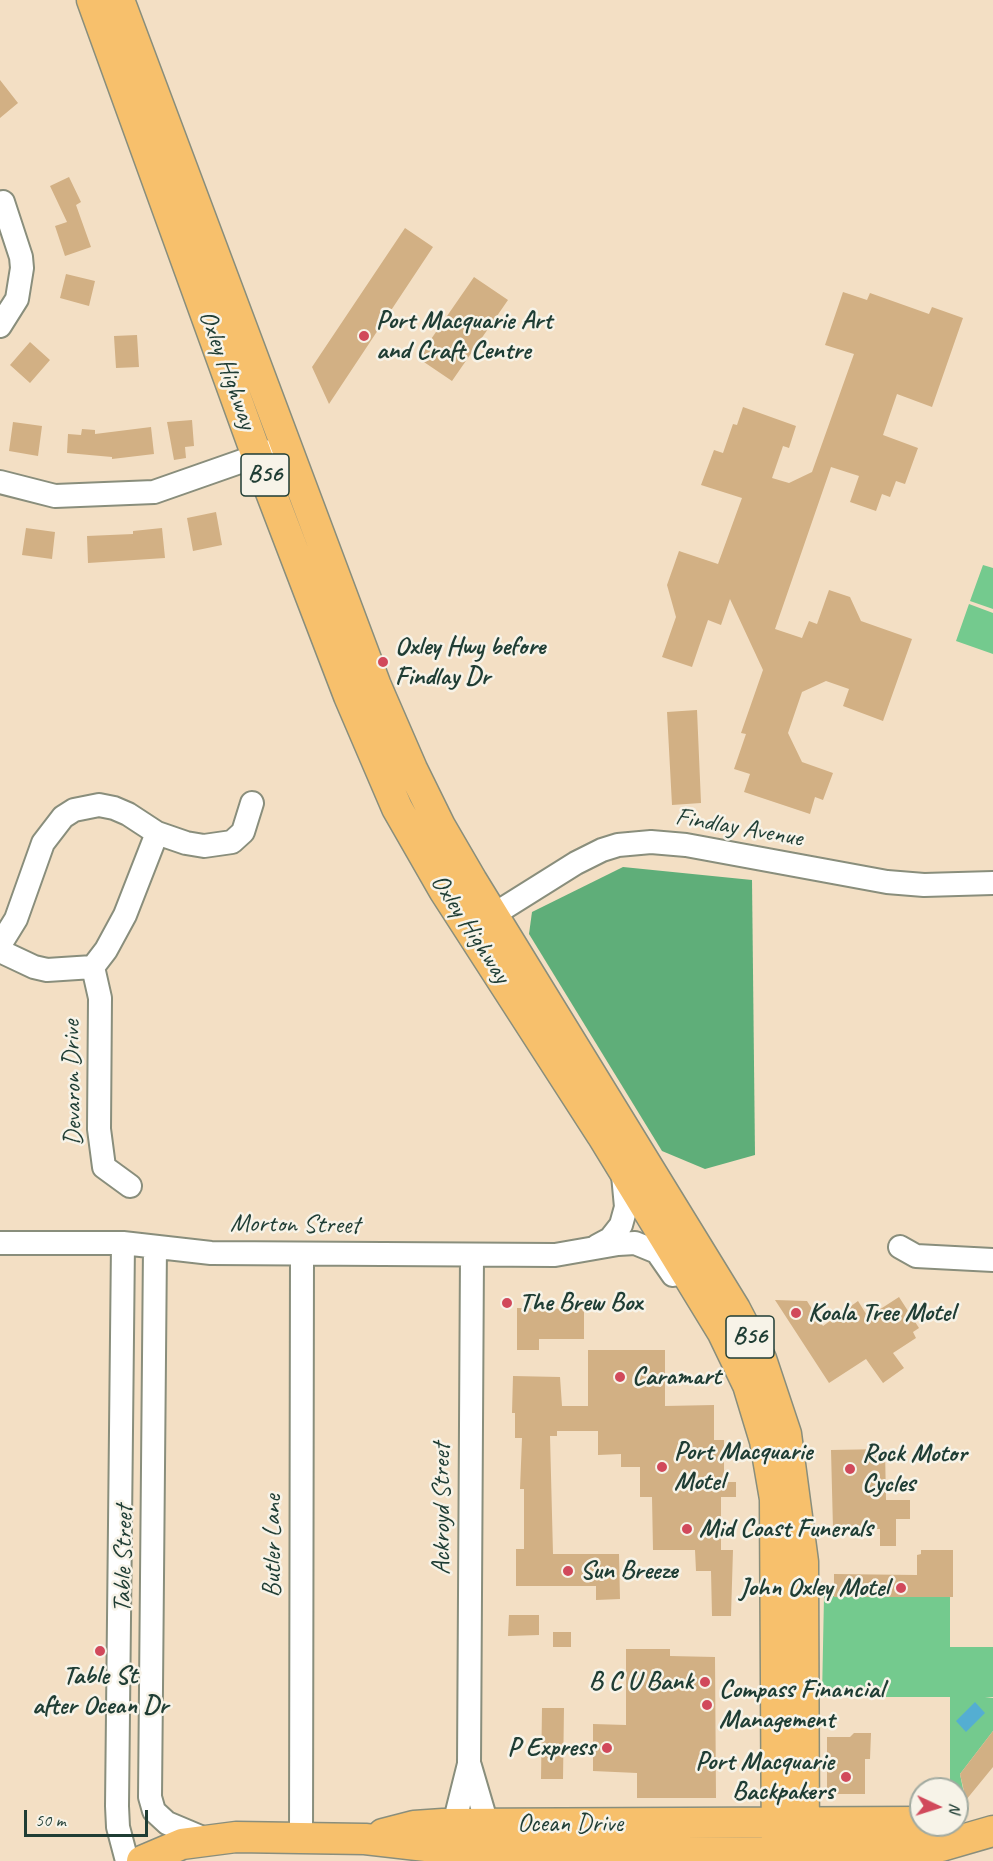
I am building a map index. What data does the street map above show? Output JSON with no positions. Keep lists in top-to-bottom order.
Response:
{
  "streets": {
    "main road": ["Oxley Highway", "B56", "Ocean Drive"],
    "street": [
      "Findlay Avenue",
      "Devaron Drive",
      "Morton Street",
      "Ackroyd Street",
      "Butler Lane",
      "Table Street"
    ]
  },
  "crossings": [
    ["Oxley Highway", "Findlay Avenue"],
    ["Oxley Highway", "Morton Street"],
    ["Oxley Highway", "Ocean Drive"],
    ["Morton Street", "Ackroyd Street"],
    ["Morton Street", "Butler Lane"],
    ["Morton Street", "Table Street"],
    ["Ackroyd Street", "Ocean Drive"],
    ["Butler Lane", "Ocean Drive"],
    ["Table Street", "Ocean Drive"]
  ],
  "places": [
    "Port Macquarie Art and Craft Centre",
    "Oxley Hwy before Findlay Dr",
    "The Brew Box",
    "Koala Tree Motel",
    "Caramart",
    "Port Macquarie Motel",
    "Rock Motor Cycles",
    "Mid Coast Funerals",
    "Sun Breeze",
    "John Oxley Motel",
    "Table St after Ocean Dr",
    "B C U Bank",
    "Compass Financial Management",
    "P Express",
    "Port Macquarie Backpakers"
  ],
  "scale_bar": "50 m",
  "north": "right"
}
